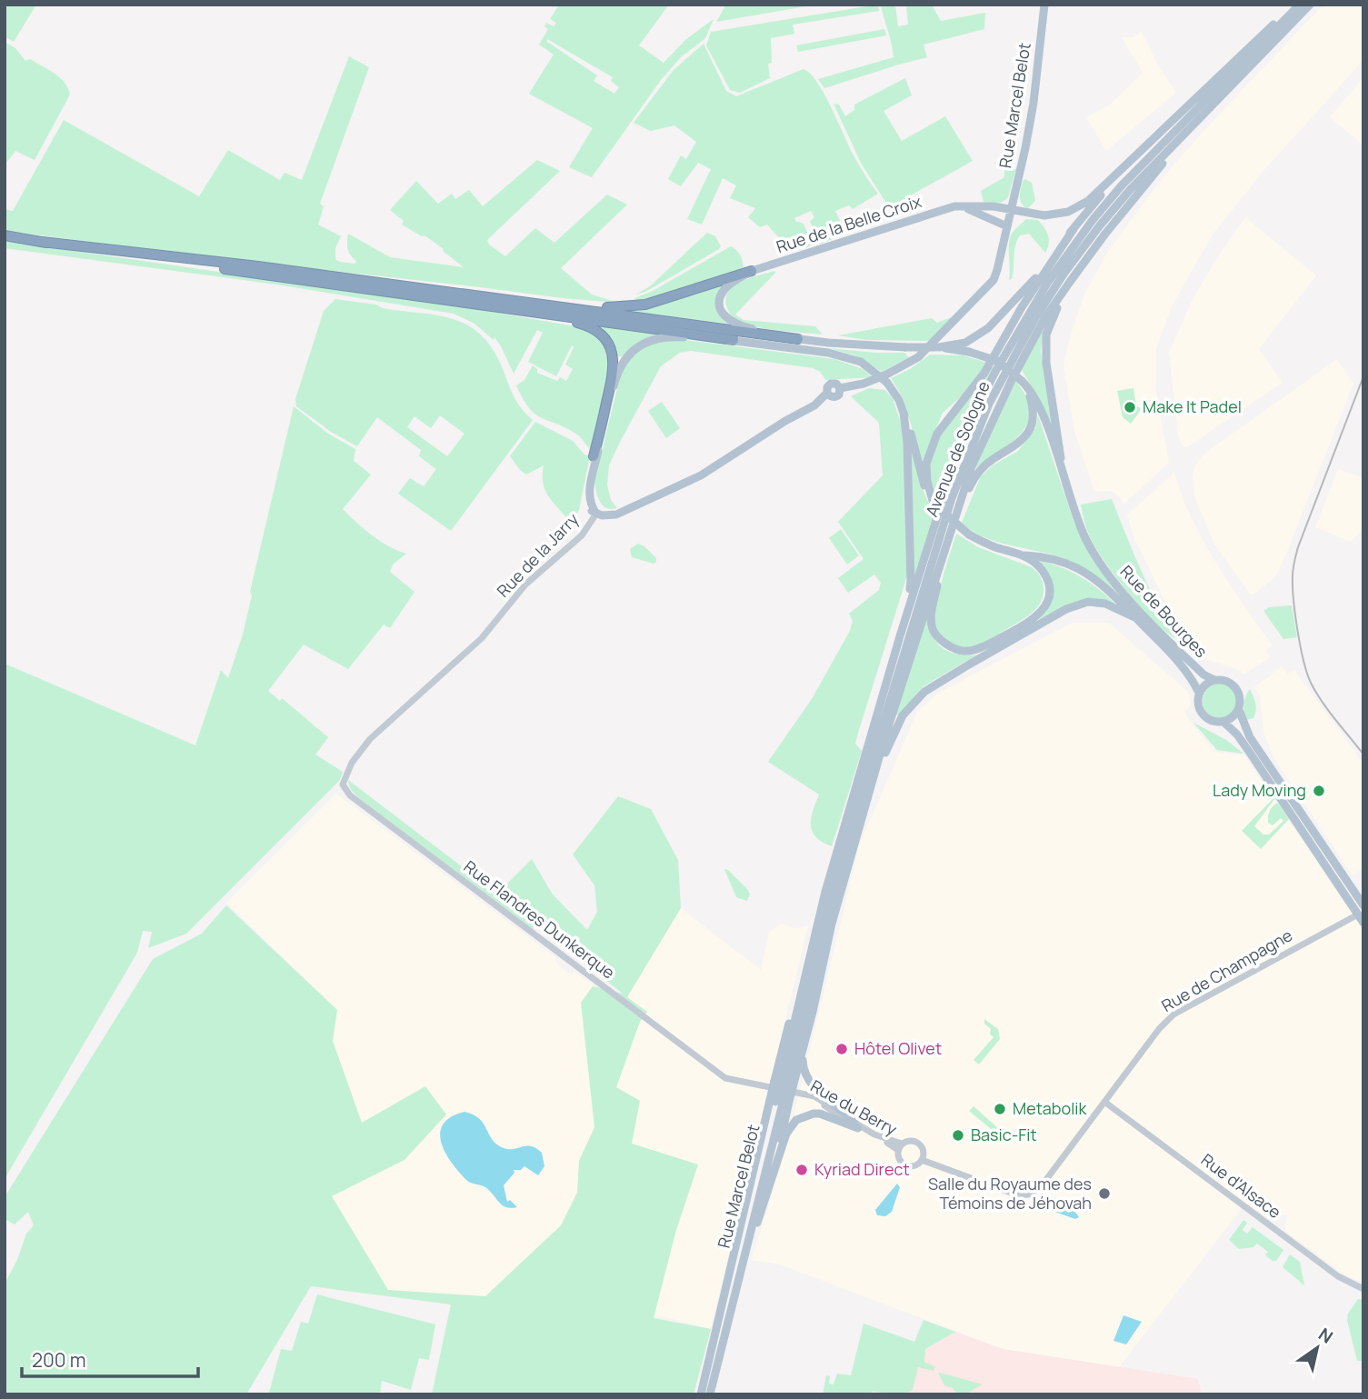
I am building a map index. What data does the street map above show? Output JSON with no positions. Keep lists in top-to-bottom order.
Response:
{
  "streets": {
    "main road": [
      "Rue Marcel Belot",
      "Rue de la Belle Croix",
      "Avenue de Sologne",
      "Rue de la Jarry",
      "Rue de Bourges"
    ],
    "street": [
      "Rue Flandres Dunkerque",
      "Rue de Champagne",
      "Rue du Berry",
      "Rue d'Alsace"
    ]
  },
  "crossings": [
    ["Rue Marcel Belot", "Rue de la Belle Croix"],
    ["Rue Marcel Belot", "Avenue de Sologne"],
    ["Rue Marcel Belot", "Rue de la Jarry"],
    ["Rue Marcel Belot", "Rue du Berry"],
    ["Rue de la Belle Croix", "Rue de la Jarry"],
    ["Rue de la Jarry", "Rue Flandres Dunkerque"],
    ["Rue Flandres Dunkerque", "Rue du Berry"],
    ["Rue de Champagne", "Rue du Berry"],
    ["Rue de Champagne", "Rue d'Alsace"]
  ],
  "places": [
    "Make It Padel",
    "Lady Moving",
    "Hôtel Olivet",
    "Metabolik",
    "Basic-Fit",
    "Kyriad Direct",
    "Salle du Royaume des Témoins de Jéhovah"
  ],
  "scale_bar": "200 m",
  "north": "top right"
}
